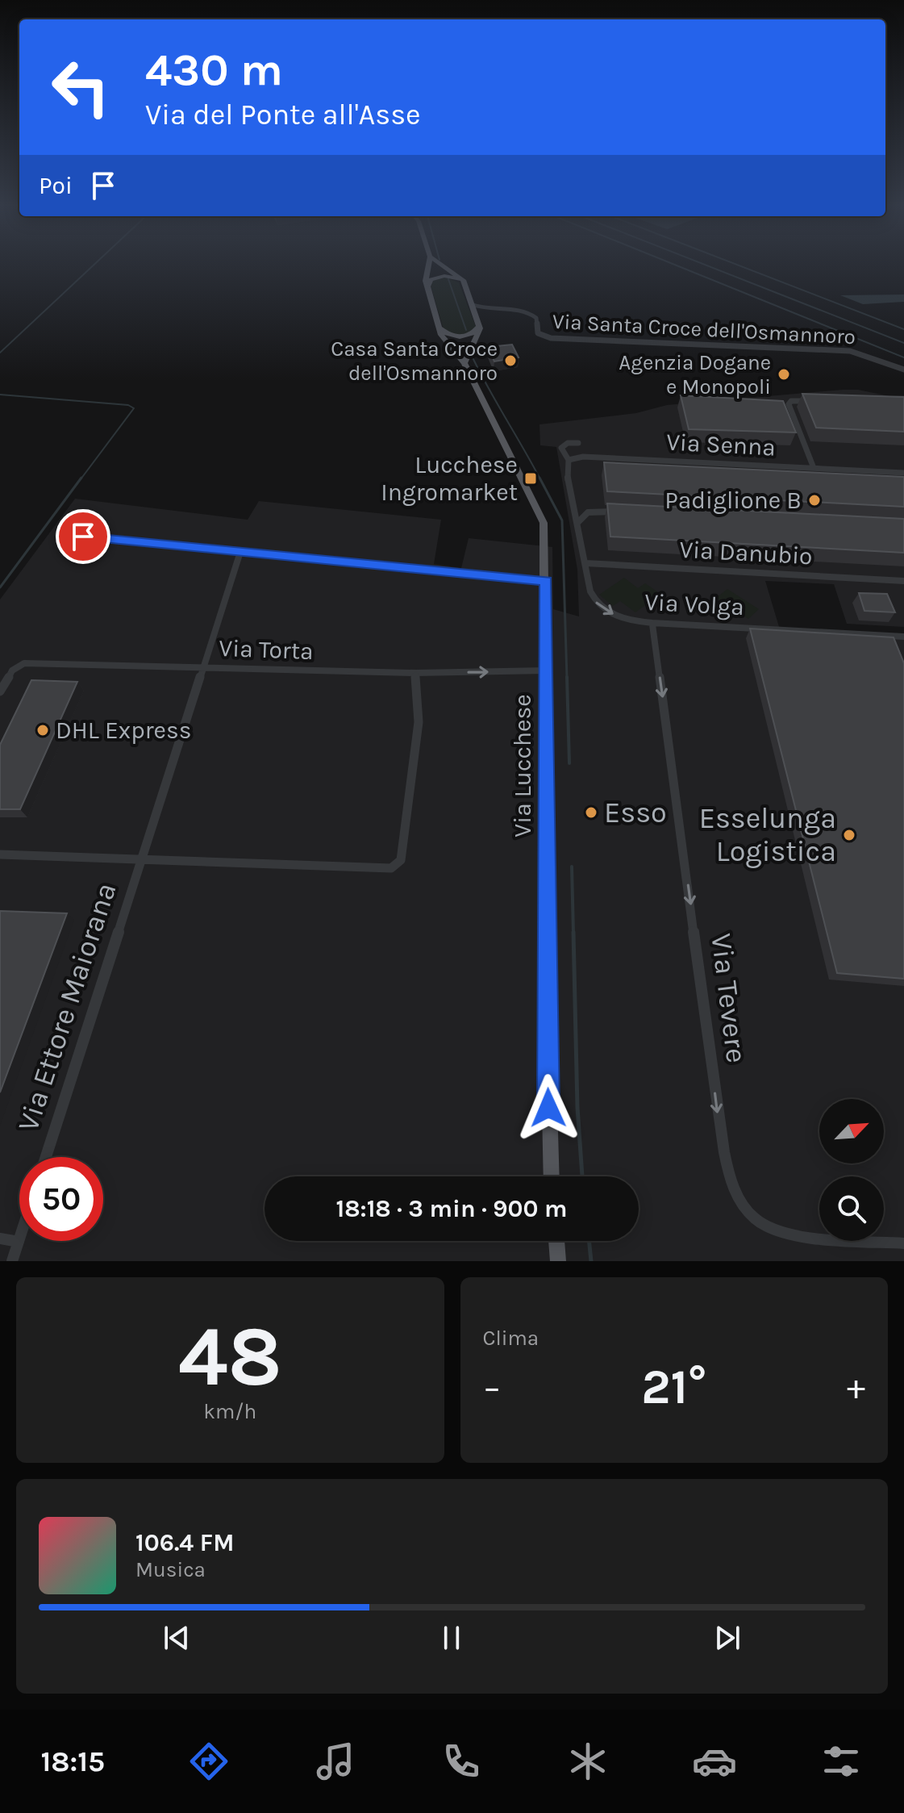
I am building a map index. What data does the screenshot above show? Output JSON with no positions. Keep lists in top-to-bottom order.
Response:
{
  "streets": {
    "main road": ["Via Lucchese"],
    "street": [
      "Via Santa Croce dell'Osmannoro",
      "Via Senna",
      "Via Danubio",
      "Via Volga",
      "Via Torta",
      "Via Tevere",
      "Via Ettore Maiorana"
    ]
  },
  "crossings": [
    ["Via Senna", "Via Volga"],
    ["Via Danubio", "Via Volga"],
    ["Via Volga", "Via Tevere"],
    ["Via Torta", "Via Lucchese"],
    ["Via Torta", "Via Ettore Maiorana"]
  ],
  "one_way": ["Via Tevere"],
  "places": {
    "other": [
      "Casa Santa Croce dell'Osmannoro",
      "Agenzia Dogane e Monopoli",
      "Padiglione B",
      "DHL Express",
      "Esso",
      "Esselunga Logistica"
    ],
    "transit": ["Lucchese Ingromarket"]
  },
  "north": "top right",
  "page": {
    "turn": ["430 m", "Via del Ponte all'Asse"],
    "then": "Poi",
    "limit": "50",
    "trip": "18:18 · 3 min · 900 m",
    "tile": [
      ["48", "km/h"],
      "Clima"
    ],
    "heat": ["−", "21°", "+"],
    "song": ["106.4 FM", "Musica"],
    "tabs": "18:15"
  }
}
